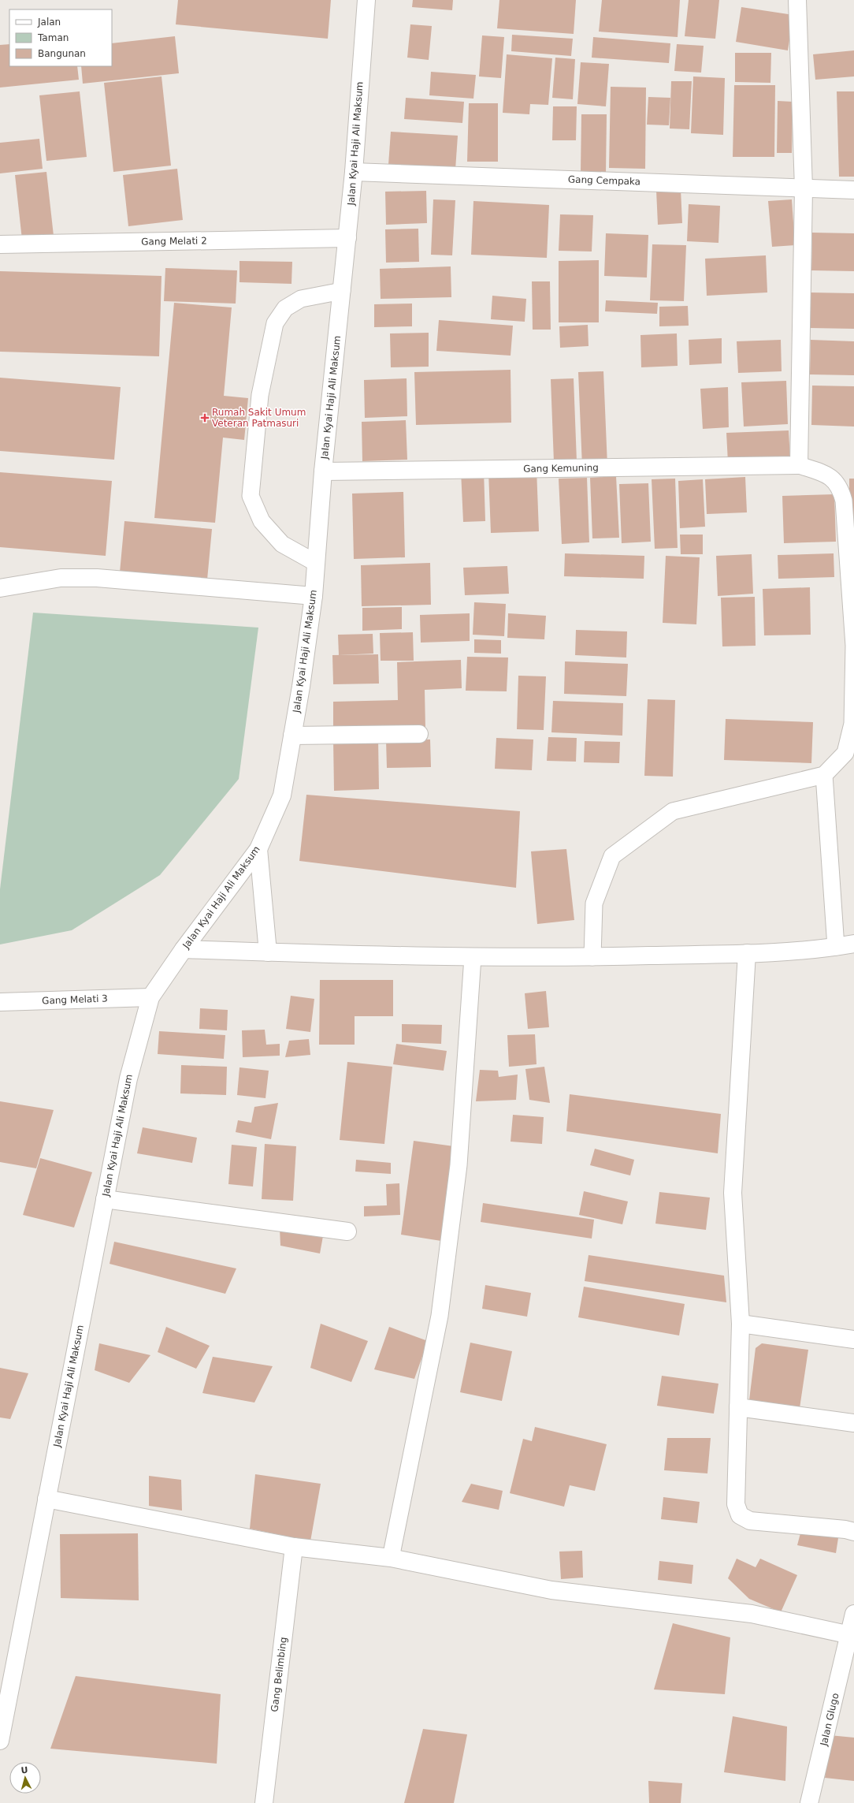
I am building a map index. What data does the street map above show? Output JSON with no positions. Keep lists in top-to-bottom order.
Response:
{
  "streets": {
    "street": [
      "Jalan Kyai Haji Ali Maksum",
      "Gang Cempaka",
      "Gang Melati 2",
      "Gang Kemuning",
      "Gang Melati 3",
      "Gang Belimbing",
      "Jalan Glugo"
    ]
  },
  "crossings": [
    ["Jalan Kyai Haji Ali Maksum", "Gang Cempaka"],
    ["Jalan Kyai Haji Ali Maksum", "Gang Melati 2"],
    ["Jalan Kyai Haji Ali Maksum", "Gang Kemuning"],
    ["Jalan Kyai Haji Ali Maksum", "Gang Melati 3"]
  ],
  "places": {
    "health": ["Rumah Sakit Umum Veteran Patmasuri"]
  },
  "legend": ["Jalan", "Taman", "Bangunan"],
  "north": "top"
}
